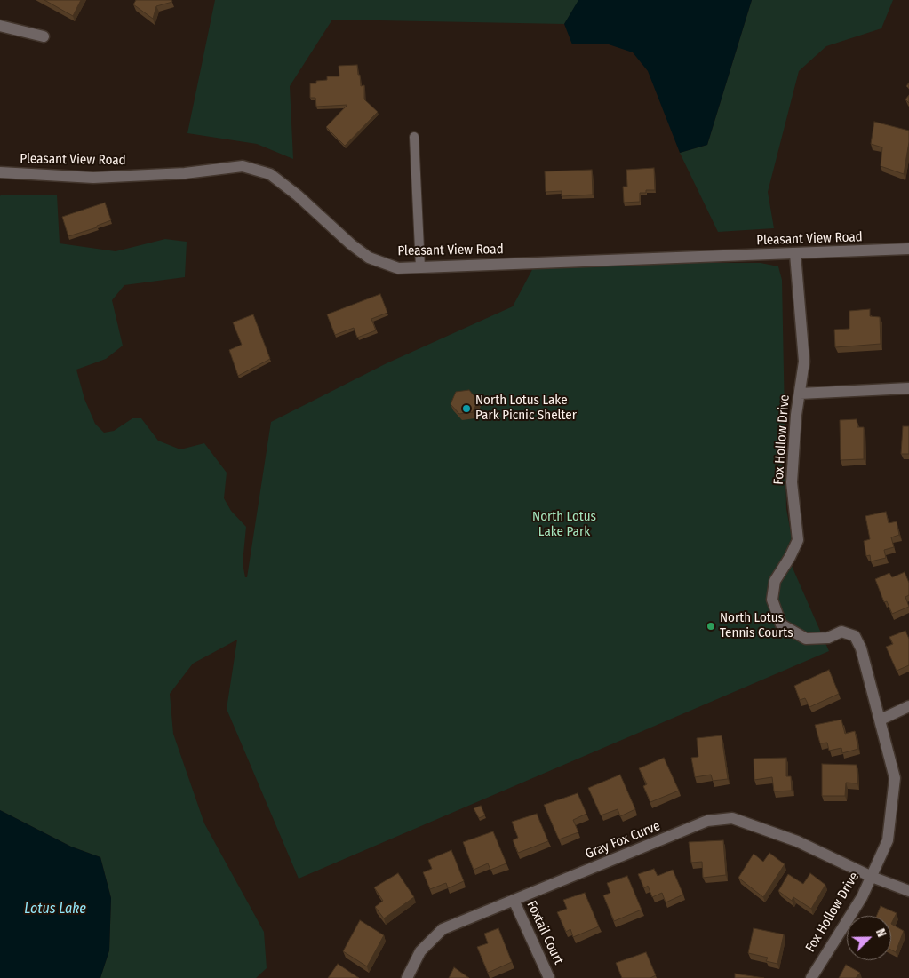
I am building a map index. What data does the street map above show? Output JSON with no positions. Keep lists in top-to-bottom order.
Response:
{
  "streets": {
    "street": [
      "Pleasant View Road",
      "Fox Hollow Drive",
      "Gray Fox Curve",
      "Foxtail Court"
    ]
  },
  "crossings": [
    ["Pleasant View Road", "Fox Hollow Drive"],
    ["Fox Hollow Drive", "Gray Fox Curve"],
    ["Gray Fox Curve", "Foxtail Court"]
  ],
  "water": ["Lotus Lake"],
  "parks": ["North Lotus Lake Park"],
  "places": ["North Lotus Lake Park Picnic Shelter", "North Lotus Tennis Courts"],
  "north": "top right"
}
